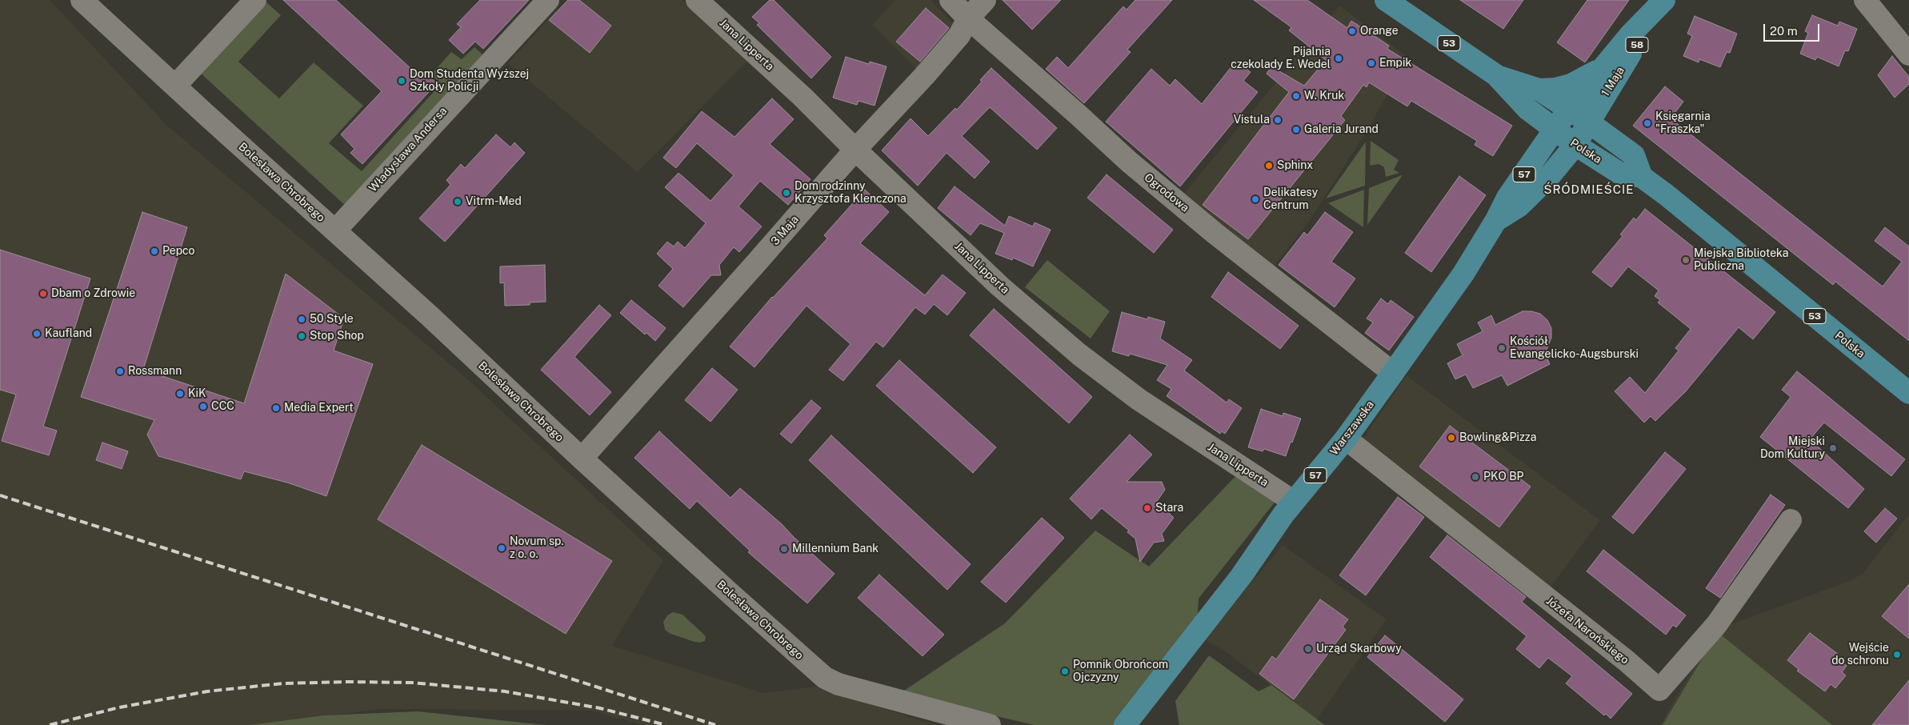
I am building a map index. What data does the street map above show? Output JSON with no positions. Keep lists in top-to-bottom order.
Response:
{
  "streets": {
    "main road": [
      "53",
      "58",
      "1 Maja",
      "Polska",
      "57",
      "Warszawska"
    ],
    "street": [
      "Jana Lipperta",
      "Władysława Andersa",
      "Bolesława Chrobrego",
      "Ogrodowa",
      "3 Maja",
      "Józefa Narońskiego"
    ]
  },
  "crossings": [
    ["53", "1 Maja"],
    ["53", "Polska"],
    ["53", "Warszawska"],
    ["Jana Lipperta", "3 Maja"],
    ["Jana Lipperta", "Warszawska"],
    ["1 Maja", "Polska"],
    ["1 Maja", "Warszawska"],
    ["Władysława Andersa", "Bolesława Chrobrego"],
    ["Polska", "Warszawska"],
    ["Bolesława Chrobrego", "3 Maja"],
    ["Ogrodowa", "3 Maja"],
    ["Ogrodowa", "Warszawska"],
    ["Warszawska", "Józefa Narońskiego"]
  ],
  "districts": ["ŚRÓDMIEŚCIE"],
  "places": [
    "Orange",
    "Pijalnia czekolady E. Wedel",
    "Empik",
    "Dom Studenta Wyższej Szkoły Policji",
    "W. Kruk",
    "Vistula",
    "Księgarnia \"Fraszka\"",
    "Galeria Jurand",
    "Sphinx",
    "Dom rodzinny Krzysztofa Klenczona",
    "Delikatesy Centrum",
    "Vitrm-Med",
    "Pepco",
    "Miejska Biblioteka Publiczna",
    "Dbam o Zdrowie",
    "50 Style",
    "Kaufland",
    "Stop Shop",
    "Kościół Ewangelicko-Augsburski",
    "Rossmann",
    "KiK",
    "CCC",
    "Media Expert",
    "Bowling&Pizza",
    "Miejski Dom Kultury",
    "PKO BP",
    "Stara",
    "Novum sp. z o. o.",
    "Millennium Bank",
    "Urząd Skarbowy",
    "Wejście do schronu",
    "Pomnik Obrońcom Ojczyzny"
  ],
  "scale_bar": "20 m"
}
